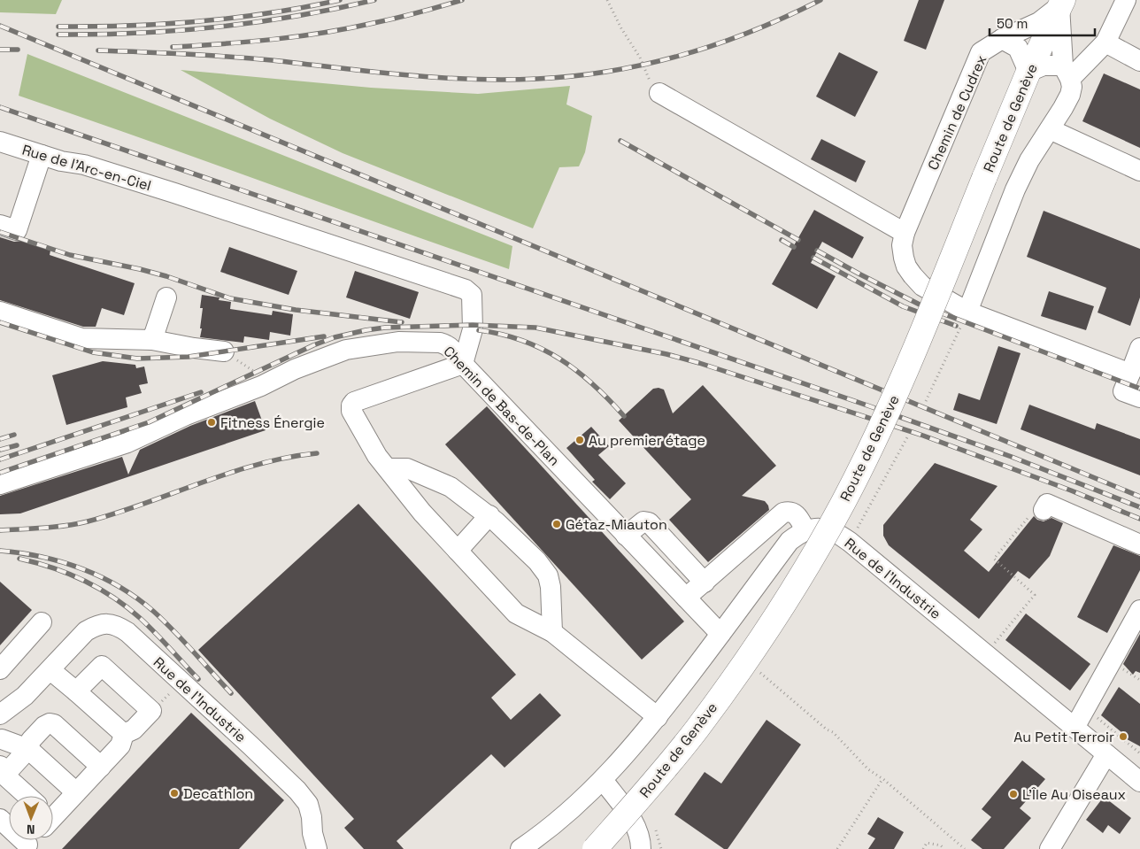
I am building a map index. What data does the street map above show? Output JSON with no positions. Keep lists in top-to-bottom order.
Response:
{
  "streets": {
    "main road": ["Route de Genève"],
    "street": [
      "Chemin de Cudrex",
      "Rue de l'Arc-en-Ciel",
      "Chemin de Bas-de-Plan",
      "Rue de l'Industrie"
    ]
  },
  "crossings": [
    ["Chemin de Cudrex", "Route de Genève"],
    ["Rue de l'Arc-en-Ciel", "Chemin de Bas-de-Plan"]
  ],
  "places": [
    "Fitness Énergie",
    "Au premier étage",
    "Gétaz-Miauton",
    "Au Petit Terroir",
    "Decathlon",
    "L'Île Au Oiseaux"
  ],
  "scale_bar": "50 m",
  "north": "bottom"
}
